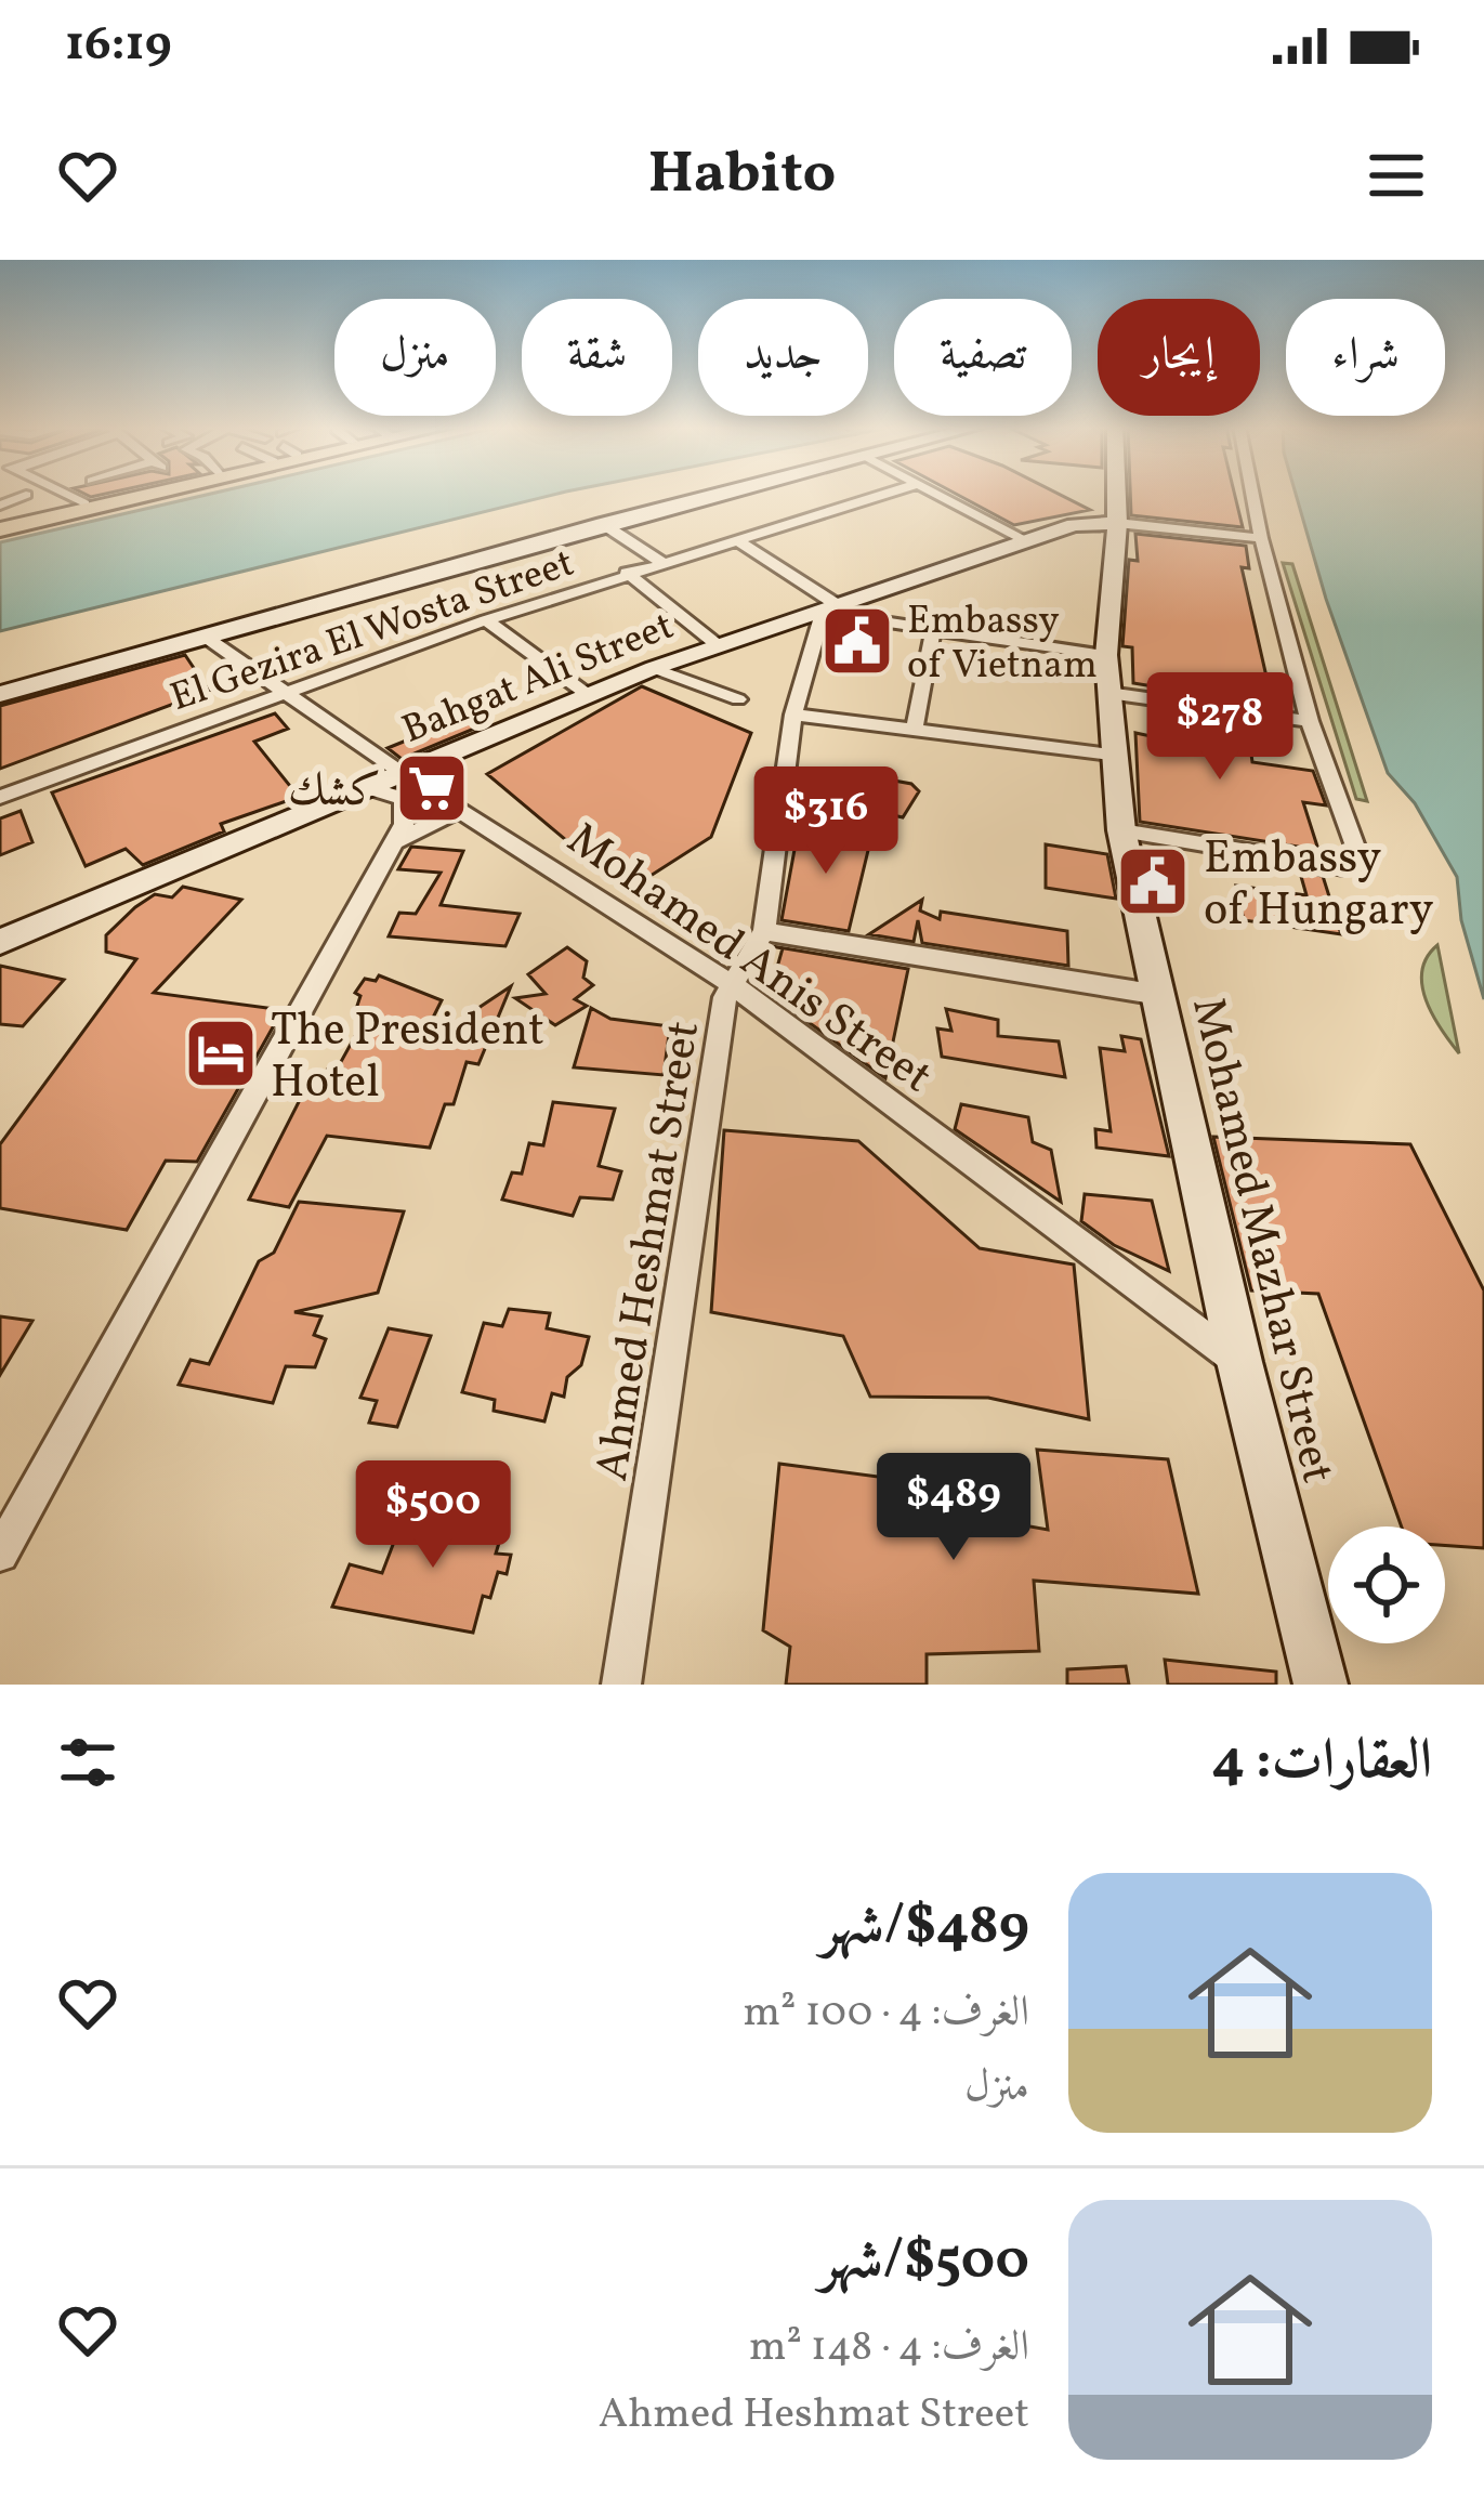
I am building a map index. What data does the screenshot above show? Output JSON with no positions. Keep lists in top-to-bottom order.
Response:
{
  "streets": {
    "street": [
      "El Gezira El Wosta Street",
      "Bahgat Ali Street",
      "Mohamed Anis Street",
      "Mohamed Mazhar Street",
      "Ahmed Heshmat Street"
    ]
  },
  "crossings": [
    ["El Gezira El Wosta Street", "Mohamed Anis Street"],
    ["Bahgat Ali Street", "Mohamed Anis Street"],
    ["Bahgat Ali Street", "Mohamed Mazhar Street"],
    ["Bahgat Ali Street", "Ahmed Heshmat Street"],
    ["Mohamed Anis Street", "Mohamed Mazhar Street"],
    ["Mohamed Anis Street", "Ahmed Heshmat Street"]
  ],
  "places": {
    "public building": ["Embassy of Vietnam", "Embassy of Hungary"],
    "supermarket": ["كشك"],
    "hotel": ["The President Hotel"]
  },
  "page": {
    "status": "16:19",
    "header": "Habito",
    "chip": [
      "شراء",
      "إيجار",
      "تصفية",
      "جديد",
      "شقة",
      "منزل"
    ],
    "price": [
      "$278",
      "$316",
      "$489",
      "$500"
    ],
    "heading": "العقارات: 4",
    "list": [
      {
        "name": "$489/شهر",
        "note": "الغرف: 4 · 100 m² · منزل"
      },
      {
        "name": "$500/شهر",
        "note": "الغرف: 4 · 148 m² · Ahmed Heshmat Street"
      }
    ]
  }
}
